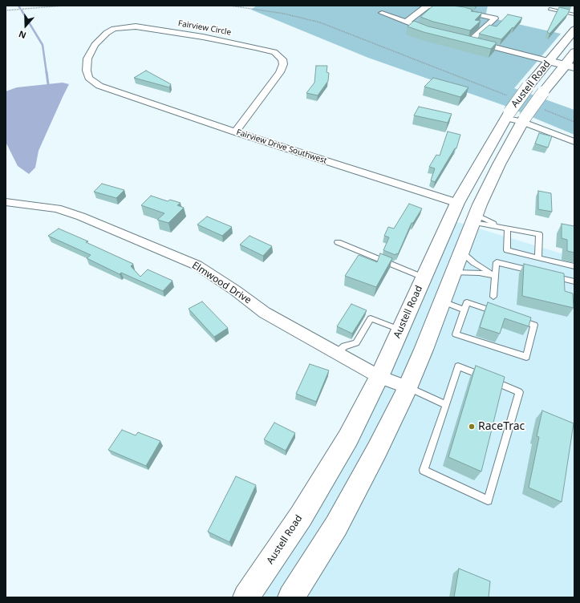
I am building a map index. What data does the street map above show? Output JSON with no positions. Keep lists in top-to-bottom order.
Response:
{
  "streets": {
    "main road": ["Austell Road"],
    "street": ["Fairview Circle", "Fairview Drive Southwest", "Elmwood Drive"]
  },
  "crossings": [
    ["Fairview Circle", "Fairview Drive Southwest"],
    ["Austell Road", "Fairview Drive Southwest"],
    ["Austell Road", "Elmwood Drive"]
  ],
  "places": ["RaceTrac"],
  "north": "bottom"
}
